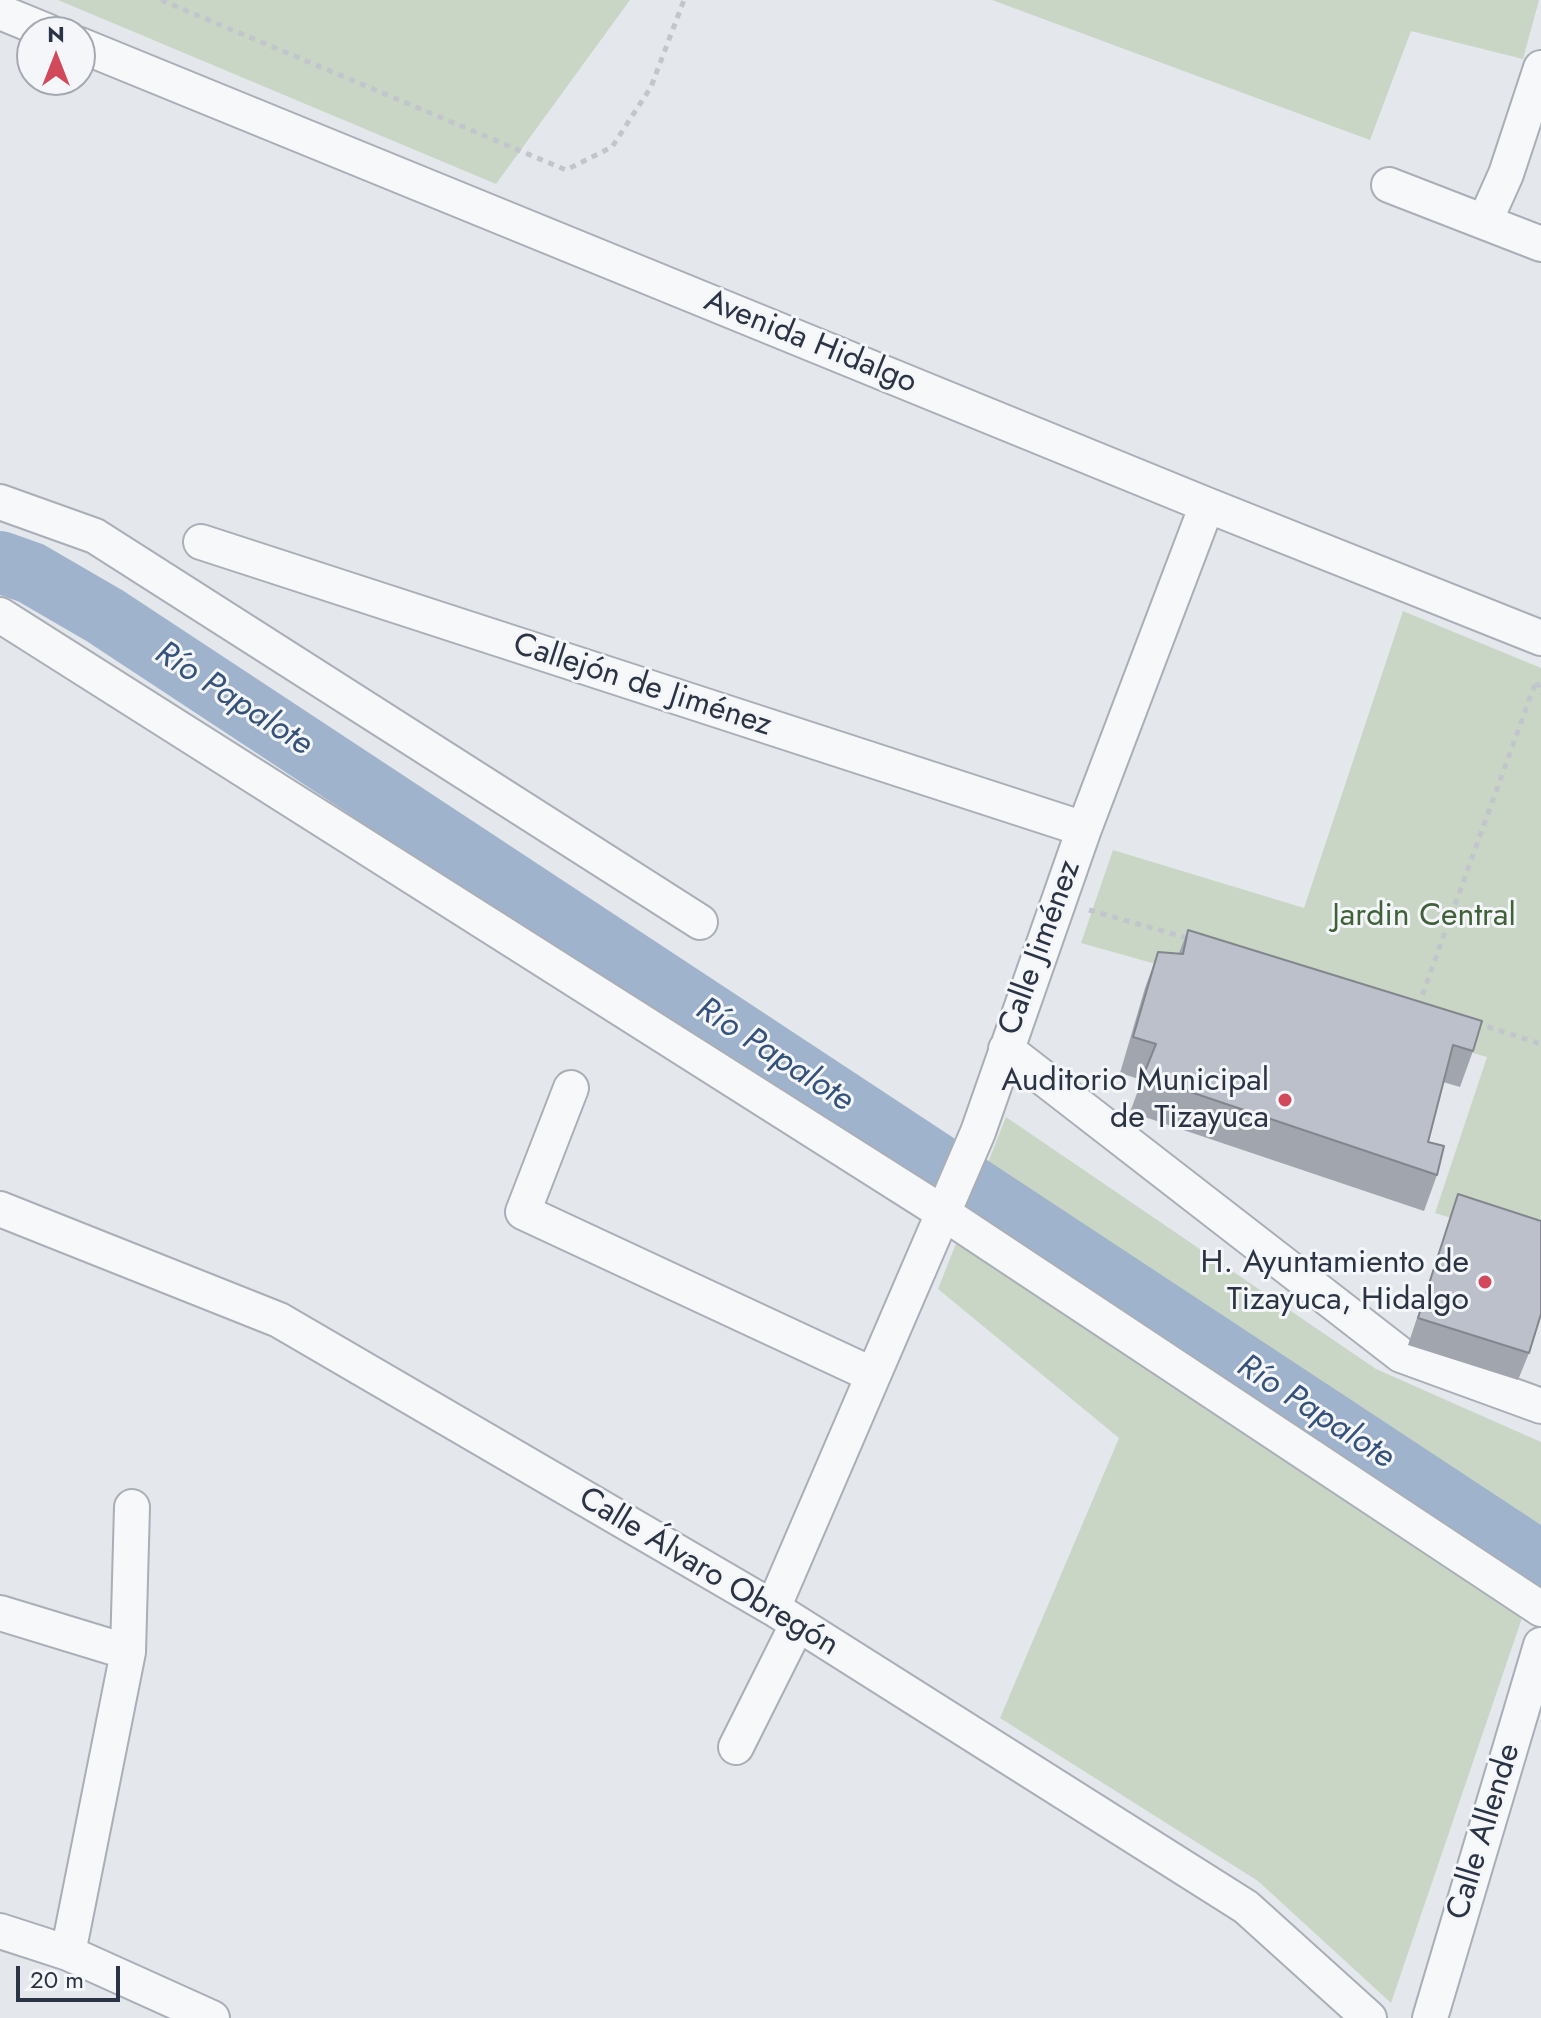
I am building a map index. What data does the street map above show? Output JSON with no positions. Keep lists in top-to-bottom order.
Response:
{
  "streets": {
    "street": [
      "Avenida Hidalgo",
      "Callejón de Jiménez",
      "Calle Jiménez",
      "Calle Álvaro Obregón",
      "Calle Allende"
    ]
  },
  "crossings": [
    ["Avenida Hidalgo", "Calle Jiménez"],
    ["Callejón de Jiménez", "Calle Jiménez"],
    ["Calle Jiménez", "Calle Álvaro Obregón"]
  ],
  "water": ["Río Papalote"],
  "parks": ["Jardin Central"],
  "places": ["Auditorio Municipal de Tizayuca", "H. Ayuntamiento de Tizayuca, Hidalgo"],
  "scale_bar": "20 m",
  "north": "top"
}
